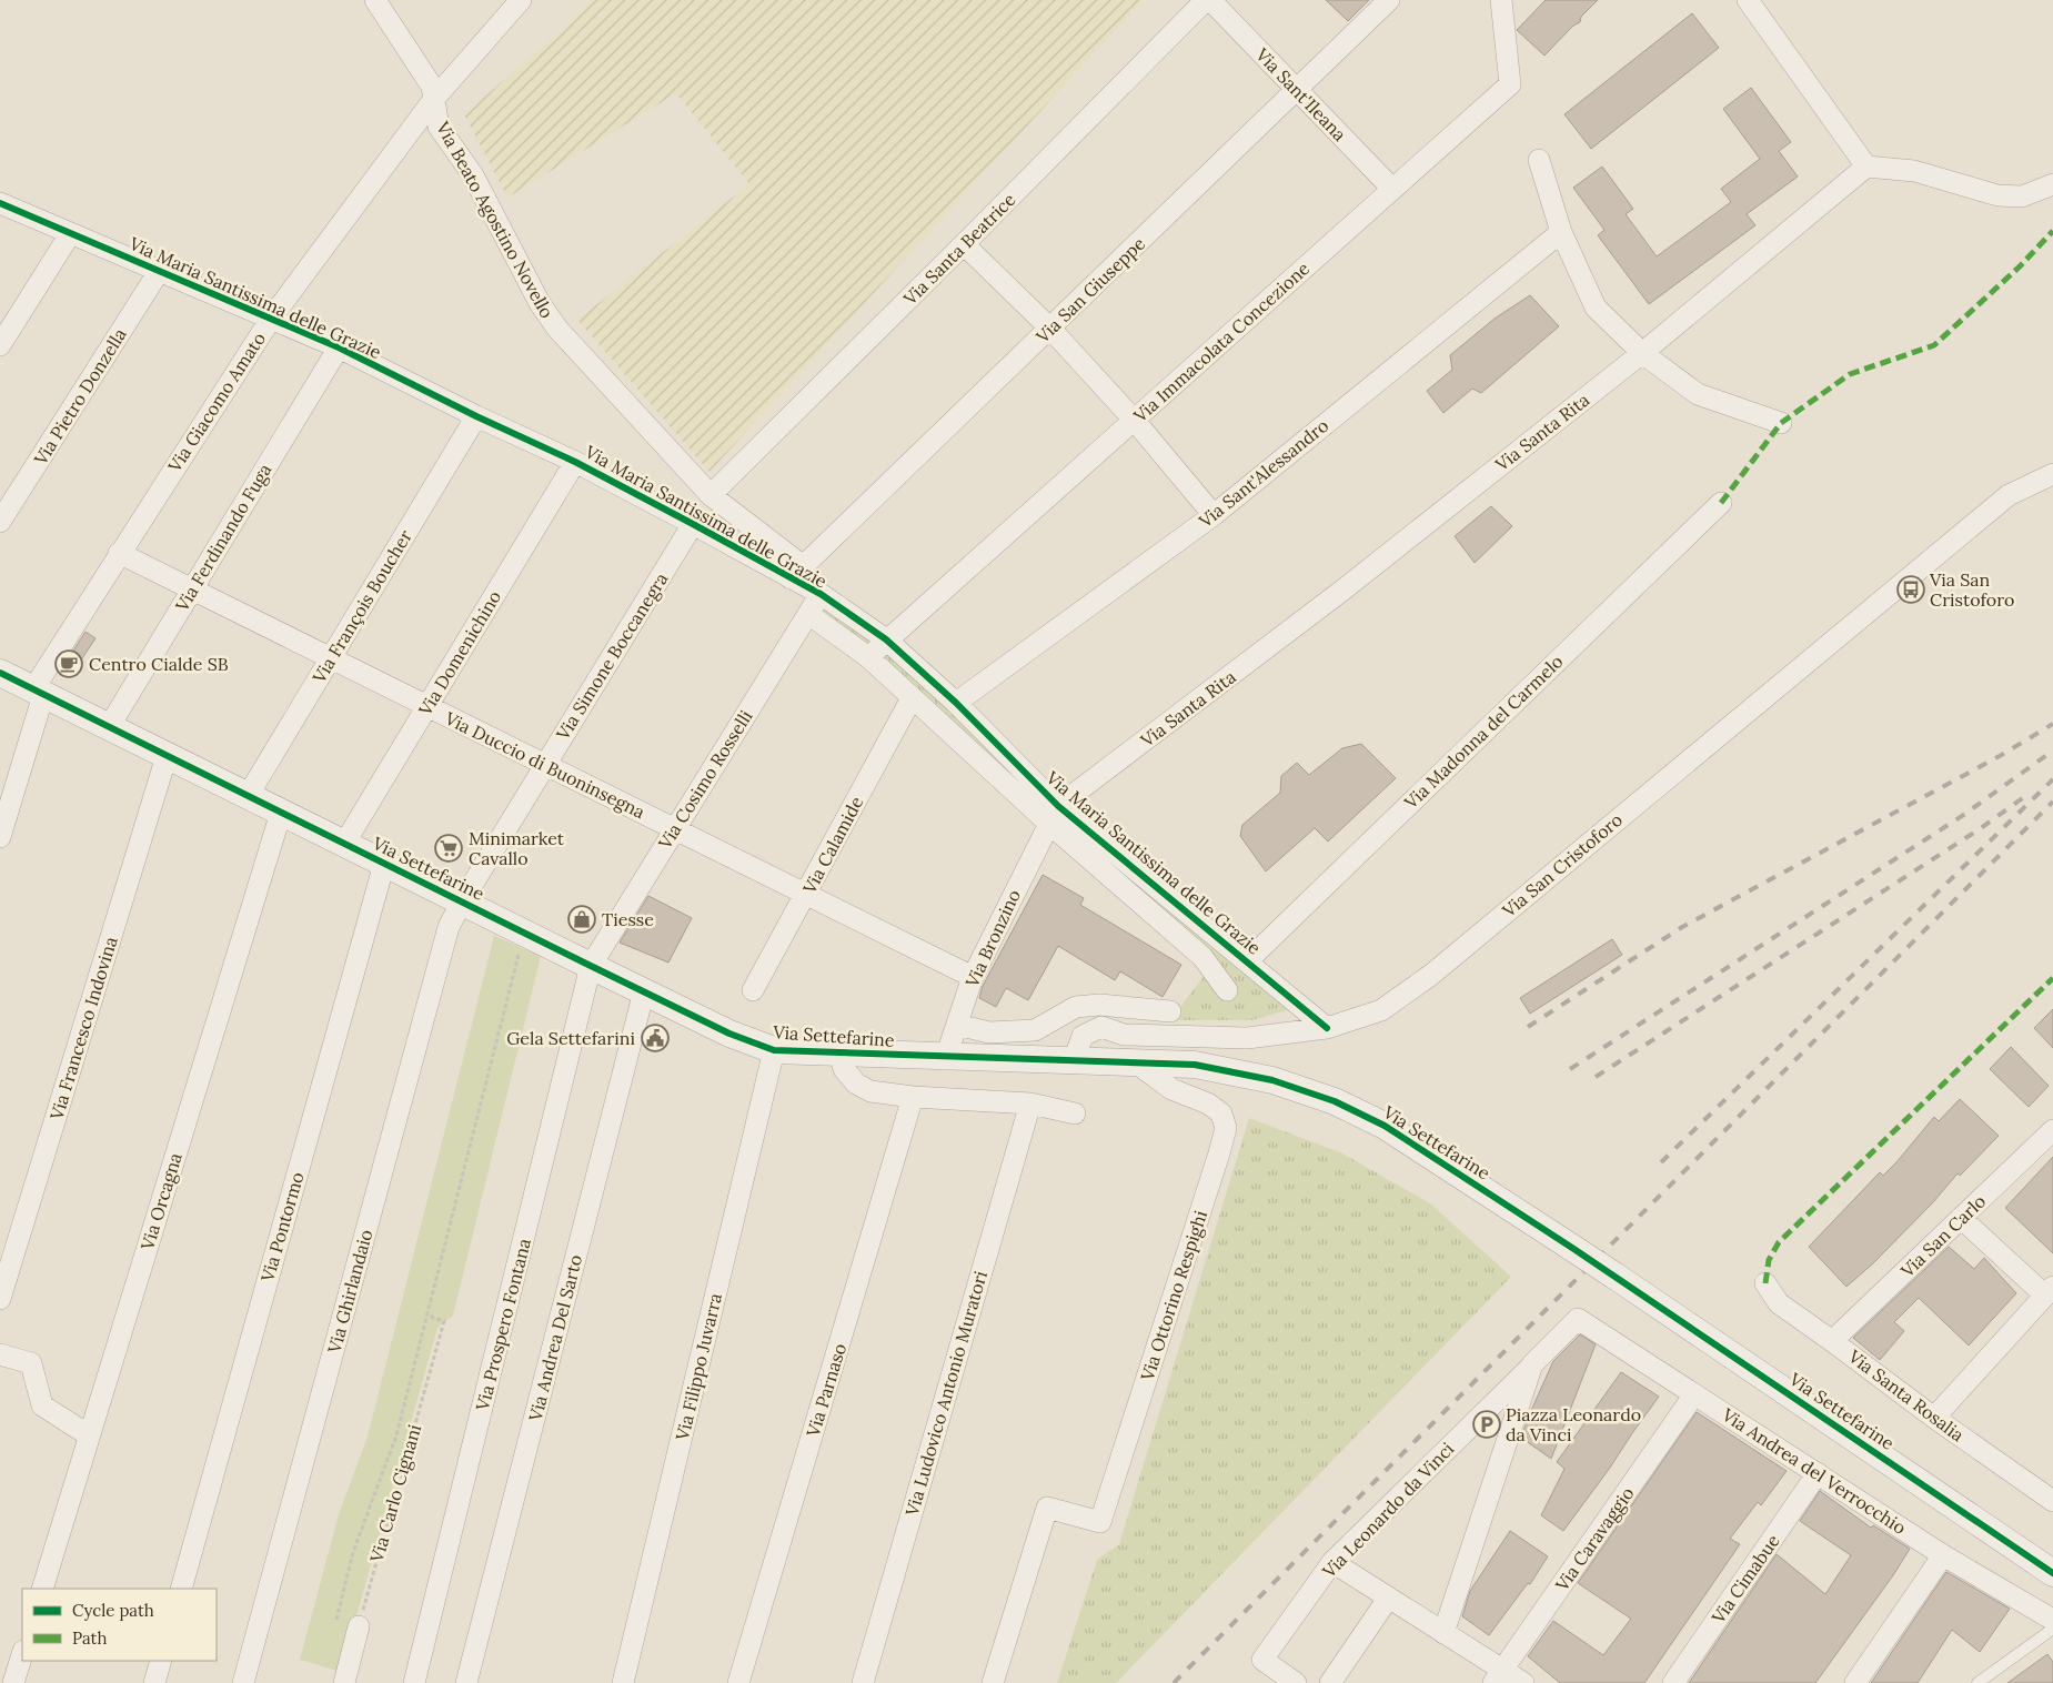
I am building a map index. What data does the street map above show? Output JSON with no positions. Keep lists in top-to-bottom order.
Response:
{
  "streets": {
    "street": [
      "Via Sant'Ileana",
      "Via Beato Agostino Novello",
      "Via Santa Beatrice",
      "Via San Giuseppe",
      "Via Maria Santissima delle Grazie",
      "Via Immacolata Concezione",
      "Via Pietro Donzella",
      "Via Giacomo Amato",
      "Via Santa Rita",
      "Via Sant'Alessandro",
      "Via Ferdinando Fuga",
      "Via François Boucher",
      "Via Domenichino",
      "Via Simone Boccanegra",
      "Via Madonna del Carmelo",
      "Via Duccio di Buoninsegna",
      "Via Cosimo Rosselli",
      "Via Calamide",
      "Via San Cristoforo",
      "Via Settefarine",
      "Via Bronzino",
      "Via Francesco Indovina",
      "Via Orcagna",
      "Via Pontormo",
      "Via San Carlo",
      "Via Ghirlandaio",
      "Via Ottorino Respighi",
      "Via Prospero Fontana",
      "Via Andrea Del Sarto",
      "Via Filippo Juvarra",
      "Via Parnaso",
      "Via Ludovico Antonio Muratori",
      "Via Santa Rosalia",
      "Via Andrea del Verrocchio",
      "Via Leonardo da Vinci",
      "Via Caravaggio",
      "Via Cimabue"
    ],
    "path": ["Via Carlo Cignani"]
  },
  "crossings": [
    ["Via Sant'Ileana", "Via San Giuseppe"],
    ["Via Sant'Ileana", "Via Immacolata Concezione"],
    ["Via Beato Agostino Novello", "Via Santa Beatrice"],
    ["Via Beato Agostino Novello", "Via Maria Santissima delle Grazie"],
    ["Via Beato Agostino Novello", "Via Giacomo Amato"],
    ["Via Santa Beatrice", "Via Maria Santissima delle Grazie"],
    ["Via San Giuseppe", "Via Maria Santissima delle Grazie"],
    ["Via Maria Santissima delle Grazie", "Via Immacolata Concezione"],
    ["Via Maria Santissima delle Grazie", "Via Pietro Donzella"],
    ["Via Maria Santissima delle Grazie", "Via Giacomo Amato"],
    ["Via Maria Santissima delle Grazie", "Via Santa Rita"],
    ["Via Maria Santissima delle Grazie", "Via Sant'Alessandro"],
    ["Via Maria Santissima delle Grazie", "Via Ferdinando Fuga"],
    ["Via Maria Santissima delle Grazie", "Via François Boucher"],
    ["Via Maria Santissima delle Grazie", "Via Domenichino"],
    ["Via Maria Santissima delle Grazie", "Via Simone Boccanegra"],
    ["Via Maria Santissima delle Grazie", "Via Madonna del Carmelo"],
    ["Via Maria Santissima delle Grazie", "Via Cosimo Rosselli"],
    ["Via Maria Santissima delle Grazie", "Via Calamide"],
    ["Via Maria Santissima delle Grazie", "Via San Cristoforo"],
    ["Via Maria Santissima delle Grazie", "Via Bronzino"],
    ["Via Giacomo Amato", "Via Duccio di Buoninsegna"],
    ["Via Giacomo Amato", "Via Settefarine"],
    ["Via Santa Rita", "Via Bronzino"],
    ["Via Ferdinando Fuga", "Via Duccio di Buoninsegna"],
    ["Via Ferdinando Fuga", "Via Settefarine"],
    ["Via François Boucher", "Via Duccio di Buoninsegna"],
    ["Via François Boucher", "Via Settefarine"],
    ["Via Domenichino", "Via Duccio di Buoninsegna"],
    ["Via Domenichino", "Via Settefarine"],
    ["Via Simone Boccanegra", "Via Duccio di Buoninsegna"],
    ["Via Simone Boccanegra", "Via Settefarine"],
    ["Via Simone Boccanegra", "Via Ghirlandaio"],
    ["Via Duccio di Buoninsegna", "Via Cosimo Rosselli"],
    ["Via Duccio di Buoninsegna", "Via Calamide"],
    ["Via Duccio di Buoninsegna", "Via Bronzino"],
    ["Via Cosimo Rosselli", "Via Settefarine"],
    ["Via Cosimo Rosselli", "Via Prospero Fontana"],
    ["Via San Cristoforo", "Via Settefarine"],
    ["Via Settefarine", "Via Bronzino"],
    ["Via Settefarine", "Via Francesco Indovina"],
    ["Via Settefarine", "Via Orcagna"],
    ["Via Settefarine", "Via Pontormo"],
    ["Via Settefarine", "Via Ghirlandaio"],
    ["Via Settefarine", "Via Ottorino Respighi"],
    ["Via Settefarine", "Via Prospero Fontana"],
    ["Via Settefarine", "Via Andrea Del Sarto"],
    ["Via Settefarine", "Via Filippo Juvarra"],
    ["Via Settefarine", "Via Parnaso"],
    ["Via Settefarine", "Via Ludovico Antonio Muratori"],
    ["Via San Carlo", "Via Santa Rosalia"],
    ["Via Andrea del Verrocchio", "Via Leonardo da Vinci"],
    ["Via Andrea del Verrocchio", "Via Caravaggio"],
    ["Via Andrea del Verrocchio", "Via Cimabue"]
  ],
  "places": {
    "bus stop": ["Via San Cristoforo"],
    "cafe": ["Centro Cialde SB"],
    "supermarket": ["Minimarket Cavallo"],
    "shop": ["Tiesse"],
    "public building": ["Gela Settefarini"],
    "parking": ["Piazza Leonardo da Vinci"]
  },
  "legend": ["Cycle path", "Path"]
}
